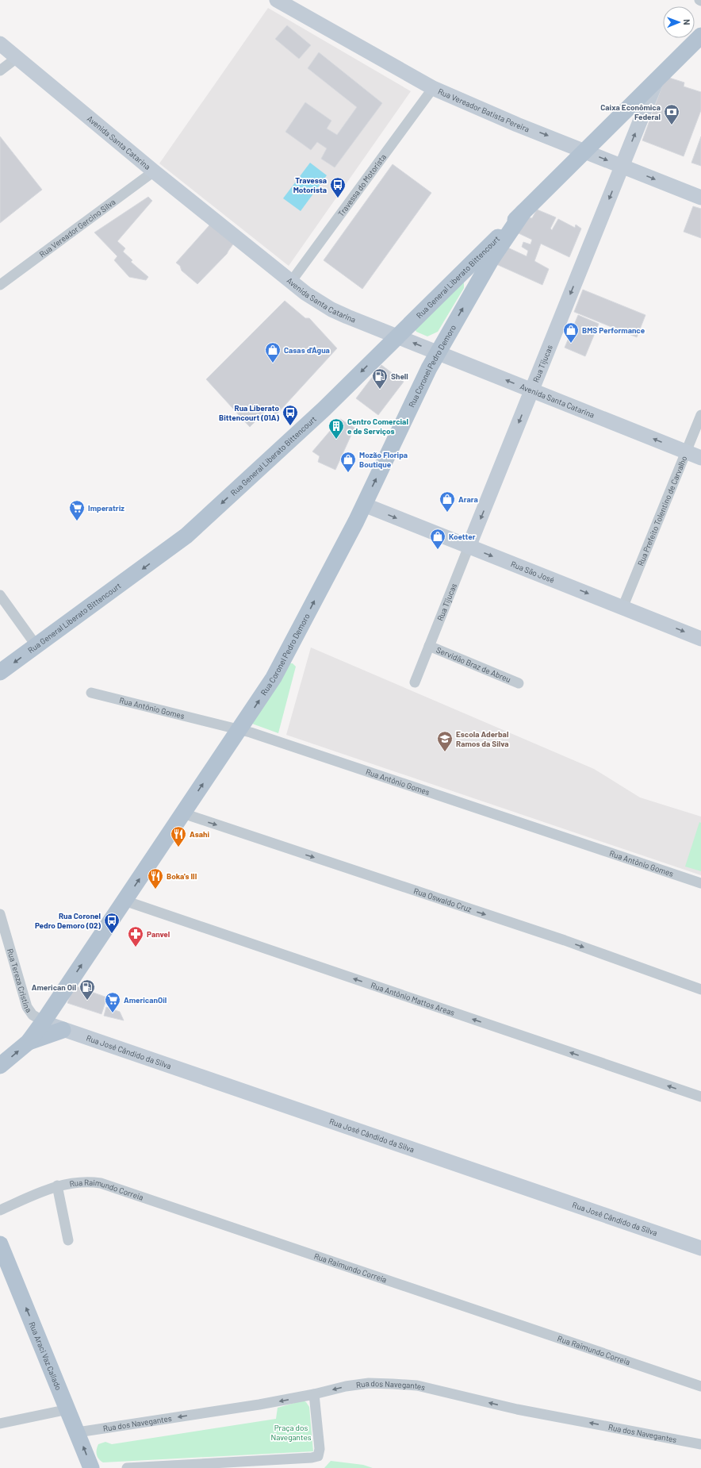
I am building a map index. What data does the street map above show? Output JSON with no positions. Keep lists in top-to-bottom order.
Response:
{
  "streets": {
    "main road": ["Rua General Liberato Bittencourt", "Rua Coronel Pedro Demoro", "Rua Araci Vaz Callado"],
    "street": [
      "Rua Vereador Batista Pereira",
      "Avenida Santa Catarina",
      "Travessa do Motorista",
      "Rua Vereador Gercino Silva",
      "Rua Tijucas",
      "Rua Prefeito Tolentino de Carvalho",
      "Rua São José",
      "Servidão Braz de Abreu",
      "Rua Antônio Gomes",
      "Rua Oswaldo Cruz",
      "Rua Tereza Cristina",
      "Rua Antônio Mattos Areas",
      "Rua José Cândido da Silva",
      "Rua Raimundo Correia",
      "Rua dos Navegantes"
    ]
  },
  "crossings": [
    ["Rua Vereador Batista Pereira", "Travessa do Motorista"],
    ["Rua Vereador Batista Pereira", "Rua Tijucas"],
    ["Avenida Santa Catarina", "Travessa do Motorista"],
    ["Avenida Santa Catarina", "Rua Vereador Gercino Silva"],
    ["Avenida Santa Catarina", "Rua General Liberato Bittencourt"],
    ["Avenida Santa Catarina", "Rua Tijucas"],
    ["Avenida Santa Catarina", "Rua Coronel Pedro Demoro"],
    ["Avenida Santa Catarina", "Rua Prefeito Tolentino de Carvalho"],
    ["Rua General Liberato Bittencourt", "Rua Coronel Pedro Demoro"],
    ["Rua Tijucas", "Rua São José"],
    ["Rua Tijucas", "Servidão Braz de Abreu"],
    ["Rua Coronel Pedro Demoro", "Rua São José"],
    ["Rua Coronel Pedro Demoro", "Rua Antônio Gomes"],
    ["Rua Coronel Pedro Demoro", "Rua Oswaldo Cruz"],
    ["Rua Coronel Pedro Demoro", "Rua Tereza Cristina"],
    ["Rua Coronel Pedro Demoro", "Rua Antônio Mattos Areas"],
    ["Rua Coronel Pedro Demoro", "Rua José Cândido da Silva"],
    ["Rua Prefeito Tolentino de Carvalho", "Rua São José"],
    ["Rua Tereza Cristina", "Rua José Cândido da Silva"],
    ["Rua Araci Vaz Callado", "Rua dos Navegantes"]
  ],
  "one_way": [
    "Rua Vereador Batista Pereira",
    "Avenida Santa Catarina",
    "Rua General Liberato Bittencourt",
    "Rua Coronel Pedro Demoro",
    "Rua São José",
    "Rua Oswaldo Cruz",
    "Rua Antônio Mattos Areas",
    "Rua Araci Vaz Callado",
    "Rua dos Navegantes"
  ],
  "parks": ["Praça dos Navegantes"],
  "places": {
    "bank": ["Caixa Econômica Federal"],
    "bus stop": ["Travessa Motorista", "Rua Liberato Bittencourt (01A)", "Rua Coronel Pedro Demoro (02)"],
    "shop": [
      "BMS Performance",
      "Casas d'Água",
      "Mozão Floripa Boutique",
      "Arara",
      "Koetter"
    ],
    "fuel station": ["Shell", "American Oil"],
    "building": ["Centro Comercial e de Serviços"],
    "supermarket": ["Imperatriz", "AmericanOil"],
    "school or university": ["Escola Aderbal Ramos da Silva"],
    "restaurant": ["Asahi", "Boka's III"],
    "pharmacy": ["Panvel"]
  },
  "north": "right"
}
